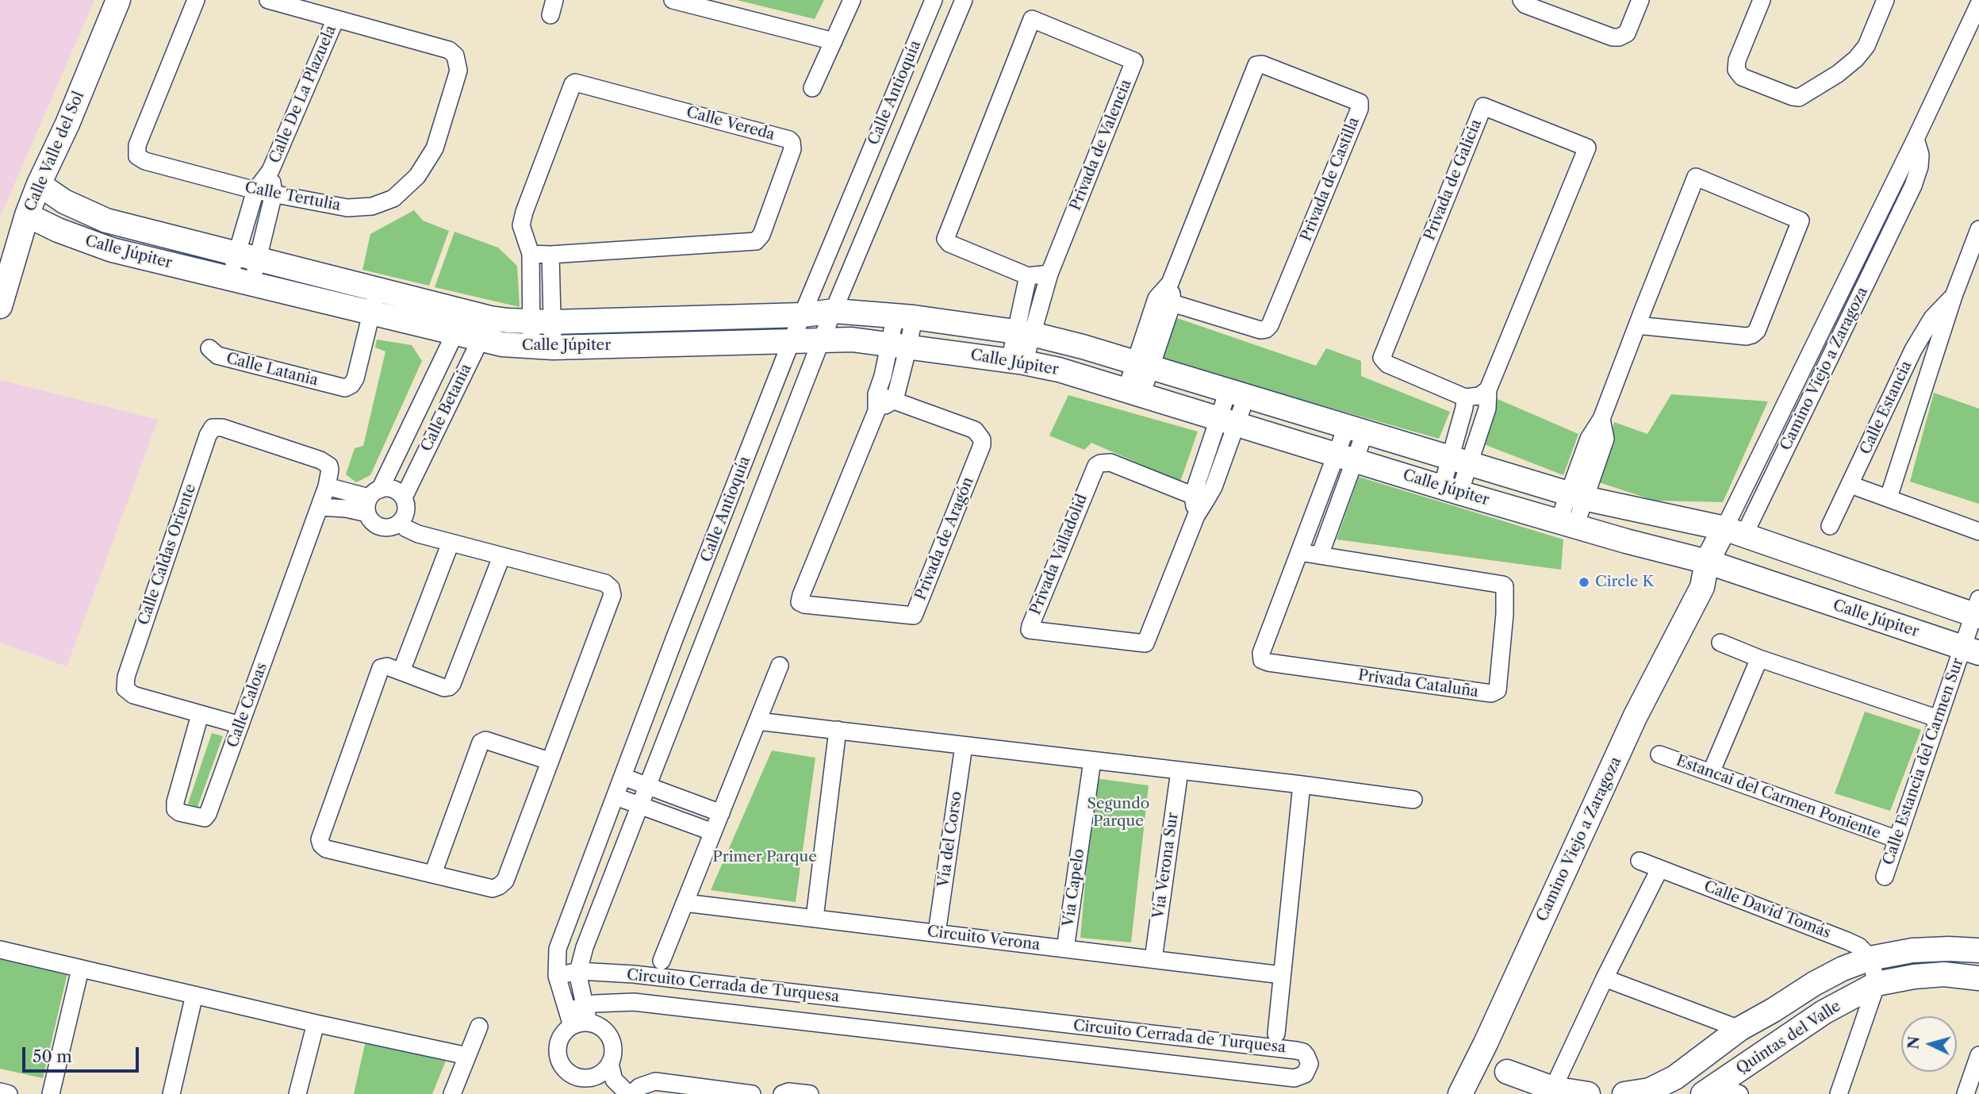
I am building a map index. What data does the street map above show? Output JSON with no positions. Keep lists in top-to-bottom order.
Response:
{
  "streets": {
    "main road": [
      "Calle Valle del Sol",
      "Calle Júpiter",
      "Camino Viejo a Zaragoza",
      "Quintas del Valle"
    ],
    "street": [
      "Calle Antioquía",
      "Calle De La Plazuela",
      "Calle Vereda",
      "Privada de Valencia",
      "Privada de Castilla",
      "Privada de Galicia",
      "Calle Tertulia",
      "Calle Latania",
      "Calle Betania",
      "Calle Estancia",
      "Privada de Aragón",
      "Calle Caldas Oriente",
      "Privada Valladolid",
      "Privada Cataluña",
      "Calle Caloas",
      "Calle Estancia del Carmen Sur",
      "Estancai del Carmen Poniente",
      "Vía del Corso",
      "Vía Verona Sur",
      "Vía Capelo",
      "Calle David Tomás",
      "Circuito Verona",
      "Circuito Cerrada de Turquesa"
    ]
  },
  "crossings": [
    ["Calle Antioquía", "Calle Júpiter"],
    ["Calle Antioquía", "Circuito Cerrada de Turquesa"],
    ["Calle De La Plazuela", "Calle Tertulia"],
    ["Calle De La Plazuela", "Calle Júpiter"],
    ["Calle Vereda", "Calle Júpiter"],
    ["Calle Valle del Sol", "Calle Júpiter"],
    ["Privada de Castilla", "Calle Júpiter"],
    ["Privada de Galicia", "Calle Júpiter"],
    ["Calle Júpiter", "Camino Viejo a Zaragoza"],
    ["Calle Júpiter", "Calle Latania"],
    ["Calle Júpiter", "Calle Betania"],
    ["Calle Júpiter", "Privada de Aragón"],
    ["Calle Júpiter", "Privada Valladolid"],
    ["Calle Júpiter", "Privada Cataluña"],
    ["Calle Júpiter", "Calle Estancia del Carmen Sur"],
    ["Calle Betania", "Calle Caldas Oriente"],
    ["Calle Caldas Oriente", "Calle Caloas"],
    ["Calle Estancia del Carmen Sur", "Estancai del Carmen Poniente"],
    ["Vía del Corso", "Circuito Verona"],
    ["Vía Verona Sur", "Circuito Verona"],
    ["Vía Capelo", "Circuito Verona"]
  ],
  "parks": ["Segundo Parque", "Primer Parque"],
  "places": ["Circle K"],
  "scale_bar": "50 m",
  "north": "left"
}
